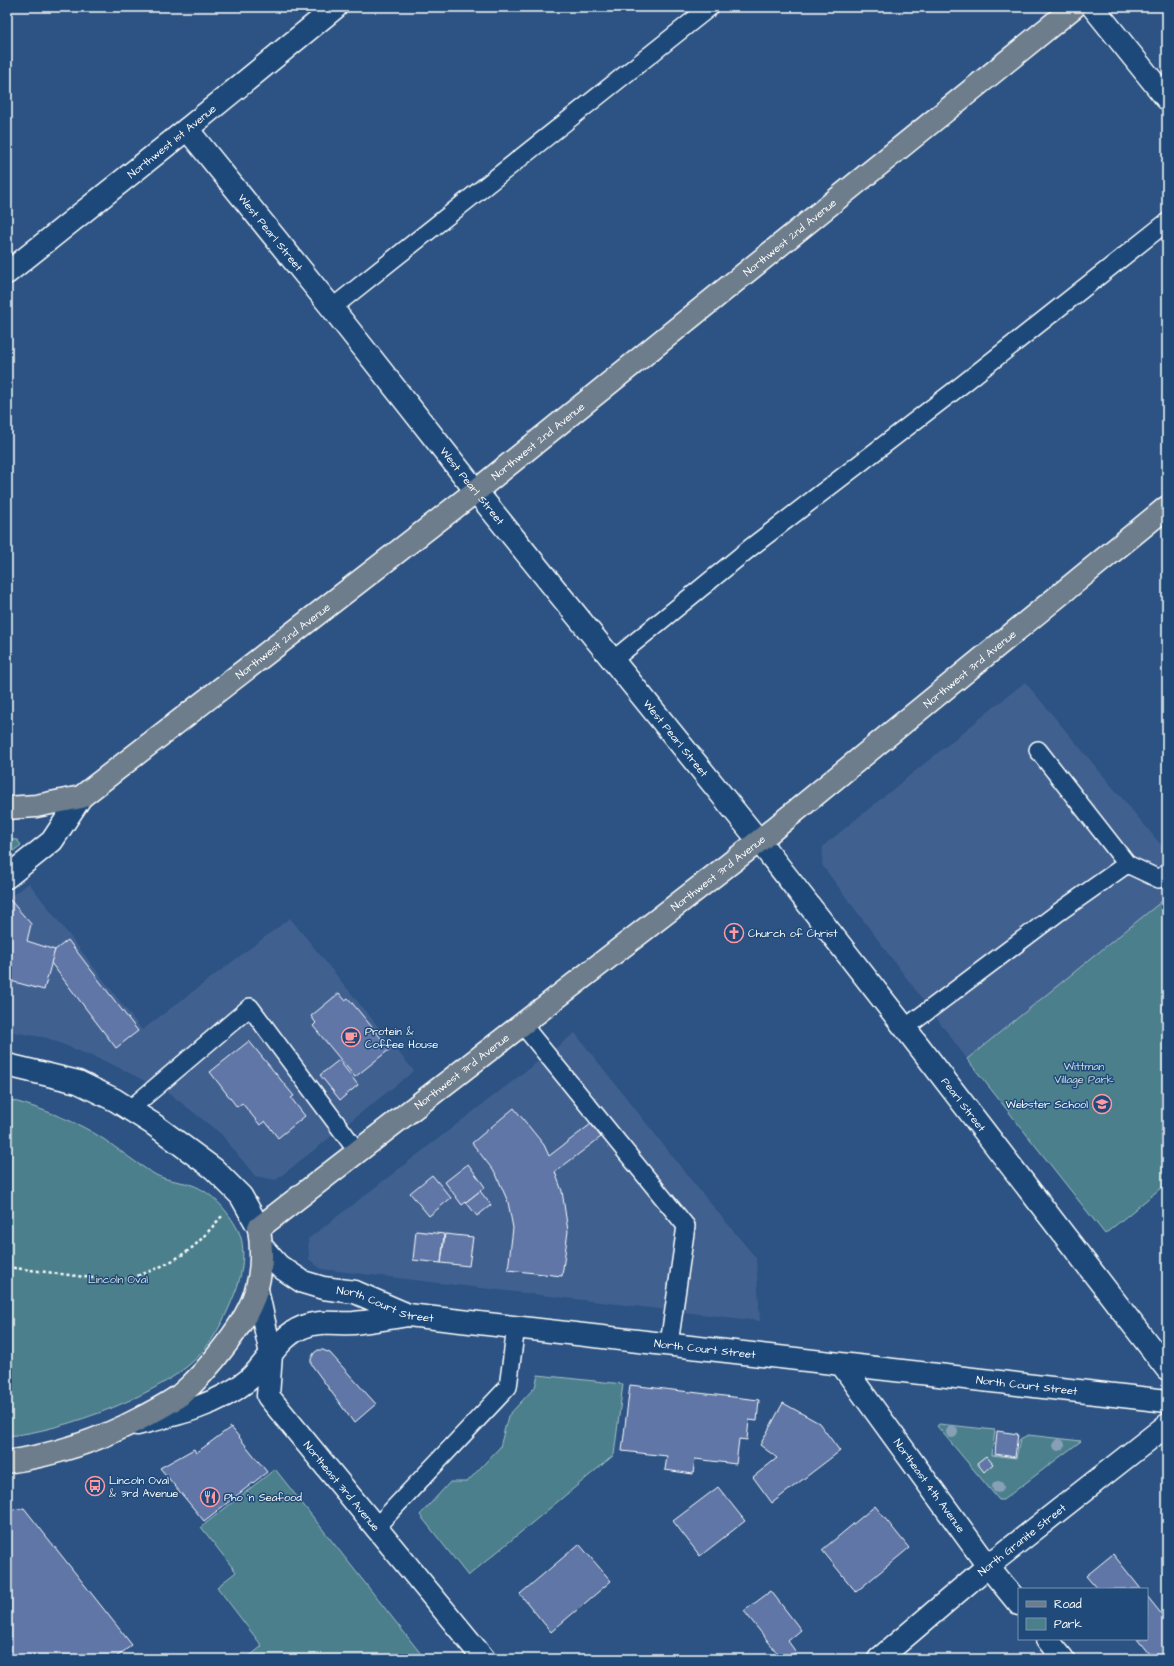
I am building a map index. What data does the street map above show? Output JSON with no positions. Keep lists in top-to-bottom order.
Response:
{
  "streets": {
    "main road": ["Northwest 2nd Avenue", "Northwest 3rd Avenue"],
    "street": [
      "Northwest 1st Avenue",
      "West Pearl Street",
      "Pearl Street",
      "North Court Street",
      "Northeast 4th Avenue",
      "Northeast 3rd Avenue",
      "North Granite Street"
    ]
  },
  "crossings": [
    ["Northwest 1st Avenue", "West Pearl Street"],
    ["West Pearl Street", "Northwest 2nd Avenue"],
    ["West Pearl Street", "Northwest 3rd Avenue"],
    ["West Pearl Street", "Pearl Street"],
    ["Northwest 3rd Avenue", "Pearl Street"],
    ["Northwest 3rd Avenue", "North Court Street"],
    ["North Court Street", "Northeast 4th Avenue"],
    ["Northeast 4th Avenue", "North Granite Street"]
  ],
  "parks": ["Wittman Village Park", "Lincoln Oval"],
  "places": {
    "church": ["Church of Christ"],
    "cafe": ["Protein & Coffee House"],
    "school or university": ["Webster School"],
    "bus stop": ["Lincoln Oval & 3rd Avenue"],
    "restaurant": ["Pho 'n Seafood"]
  },
  "legend": ["Road", "Park"]
}
